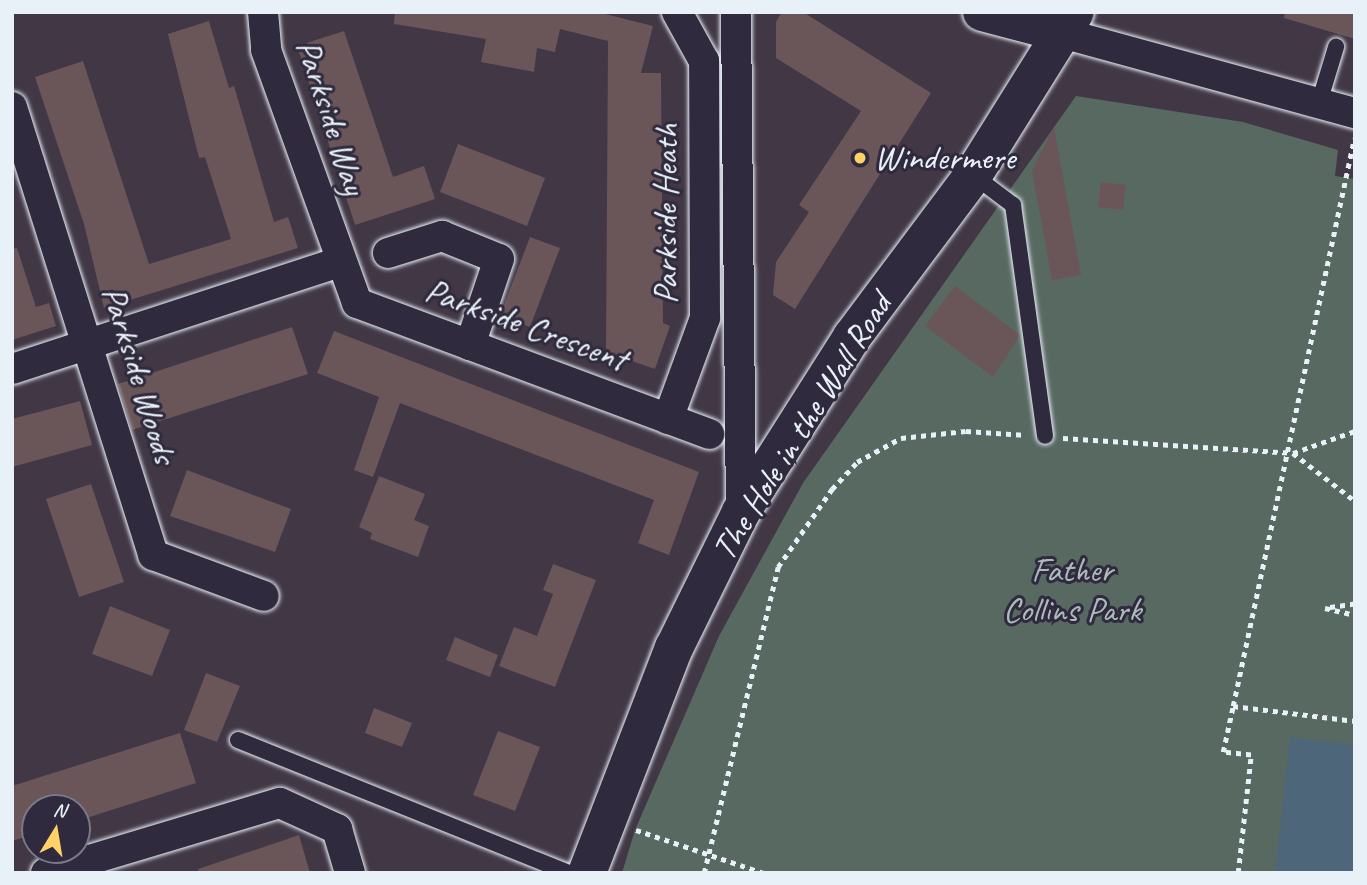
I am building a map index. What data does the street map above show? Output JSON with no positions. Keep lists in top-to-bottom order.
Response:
{
  "streets": {
    "street": [
      "Parkside Way",
      "Parkside Heath",
      "Parkside Crescent",
      "Parkside Woods",
      "The Hole in the Wall Road"
    ]
  },
  "crossings": [
    ["Parkside Way", "Parkside Crescent"],
    ["Parkside Heath", "Parkside Crescent"]
  ],
  "parks": ["Father Collins Park"],
  "places": ["Windermere"],
  "north": "top"
}
